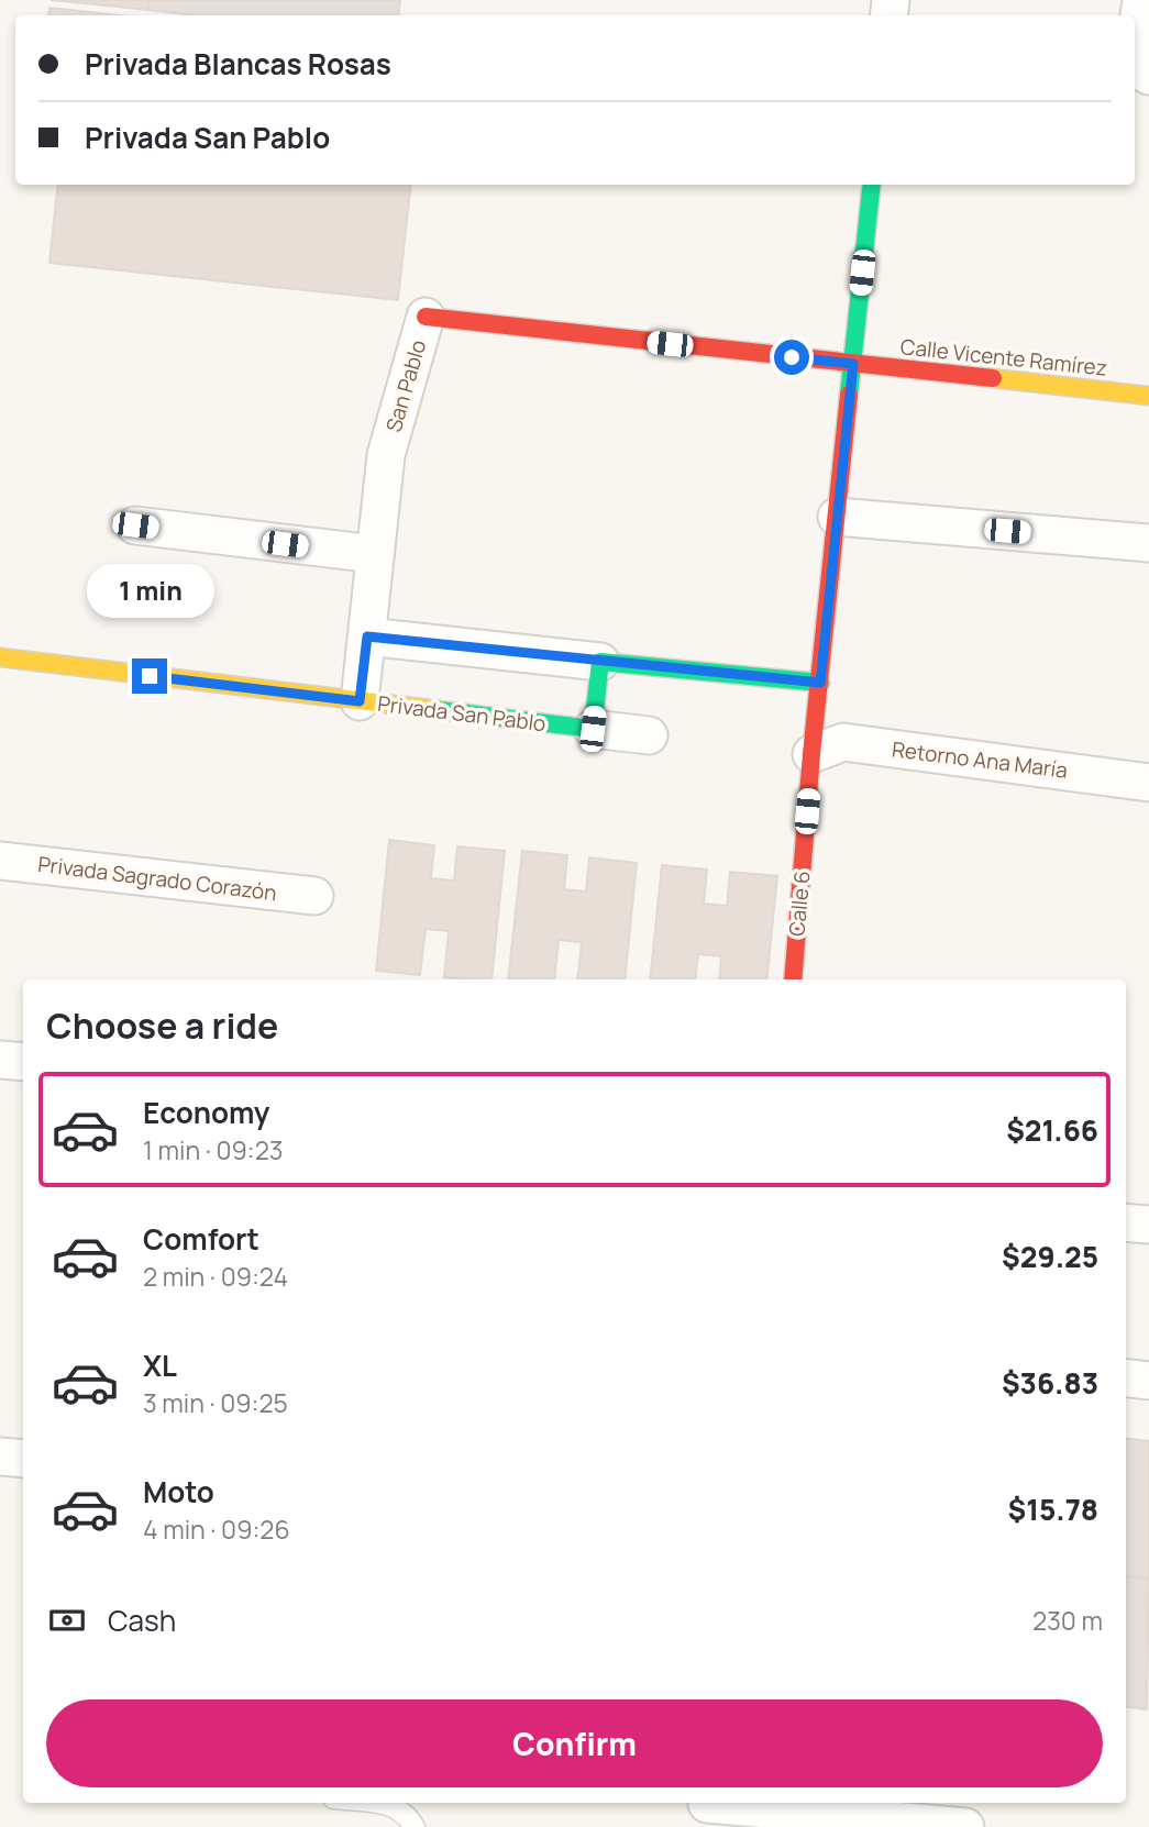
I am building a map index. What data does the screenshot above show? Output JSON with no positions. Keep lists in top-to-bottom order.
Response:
{
  "streets": {
    "street": [
      "Calle Vicente Ramírez",
      "San Pablo",
      "Privada San Pablo",
      "Retorno Ana María",
      "Privada Sagrado Corazón",
      "Calle 6"
    ]
  },
  "crossings": [
    ["Calle Vicente Ramírez", "San Pablo"],
    ["Calle Vicente Ramírez", "Calle 6"],
    ["Retorno Ana María", "Calle 6"]
  ],
  "page": {
    "banner": ["Privada Blancas Rosas", "Privada San Pablo"],
    "bubble": "1 min",
    "heading": "Choose a ride",
    "list": [
      {
        "name": "Economy",
        "note": "1 min · 09:23",
        "value": "$21.66"
      },
      {
        "name": "Comfort",
        "note": "2 min · 09:24",
        "value": "$29.25"
      },
      {
        "name": "XL",
        "note": "3 min · 09:25",
        "value": "$36.83"
      },
      {
        "name": "Moto",
        "note": "4 min · 09:26",
        "value": "$15.78"
      }
    ],
    "pay": ["Cash", "230 m"],
    "buttons": "Confirm"
  }
}
